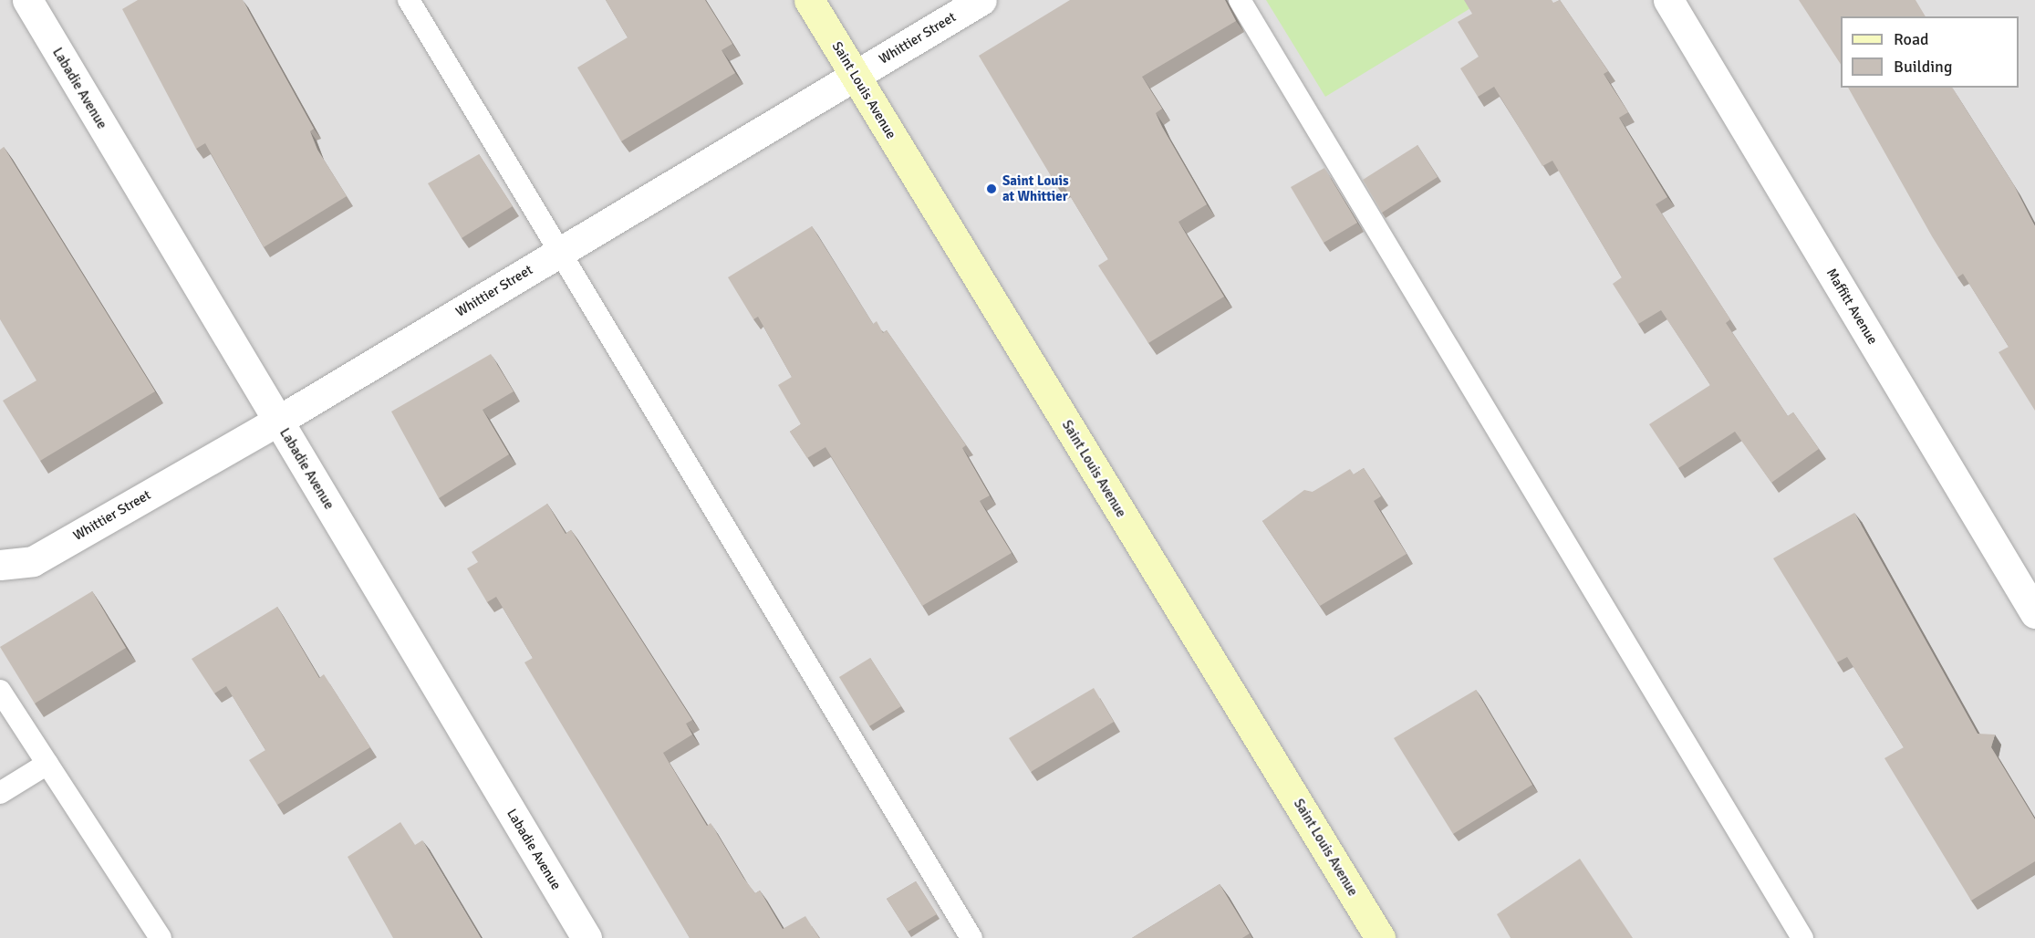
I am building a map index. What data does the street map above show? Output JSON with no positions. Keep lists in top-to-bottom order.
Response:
{
  "streets": {
    "street": [
      "Whittier Street",
      "Labadie Avenue",
      "Saint Louis Avenue",
      "Maffitt Avenue"
    ]
  },
  "crossings": [
    ["Whittier Street", "Labadie Avenue"],
    ["Whittier Street", "Saint Louis Avenue"]
  ],
  "places": ["Saint Louis at Whittier"],
  "legend": ["Road", "Building"]
}
